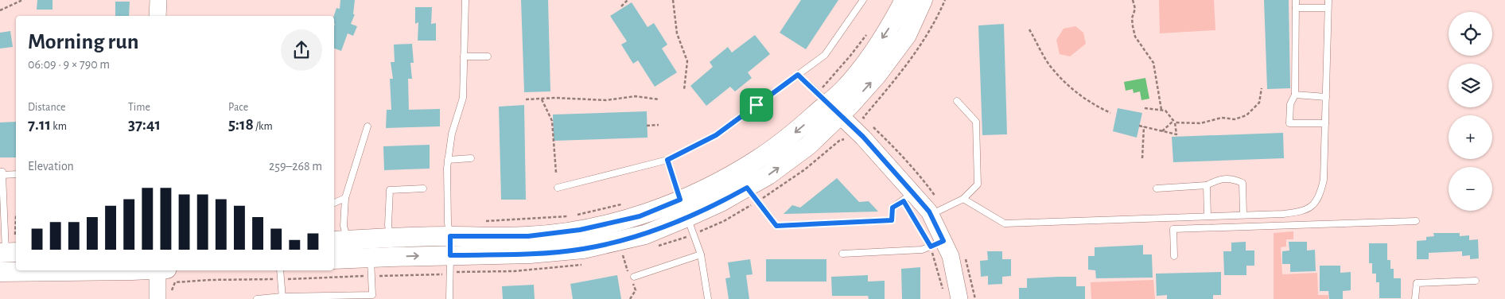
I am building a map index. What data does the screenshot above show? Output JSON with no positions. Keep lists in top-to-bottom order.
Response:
{
  "page": {
    "map_buttons": ["+", "−"],
    "heading": ["Morning run", "06:09 · 9 × 790 m"],
    "stats": [
      ["Distance", "7.11 km"],
      ["Time", "37:41"],
      ["Pace", "5:18 /km"]
    ],
    "chart": ["Elevation", "259–268 m"]
  }
}
